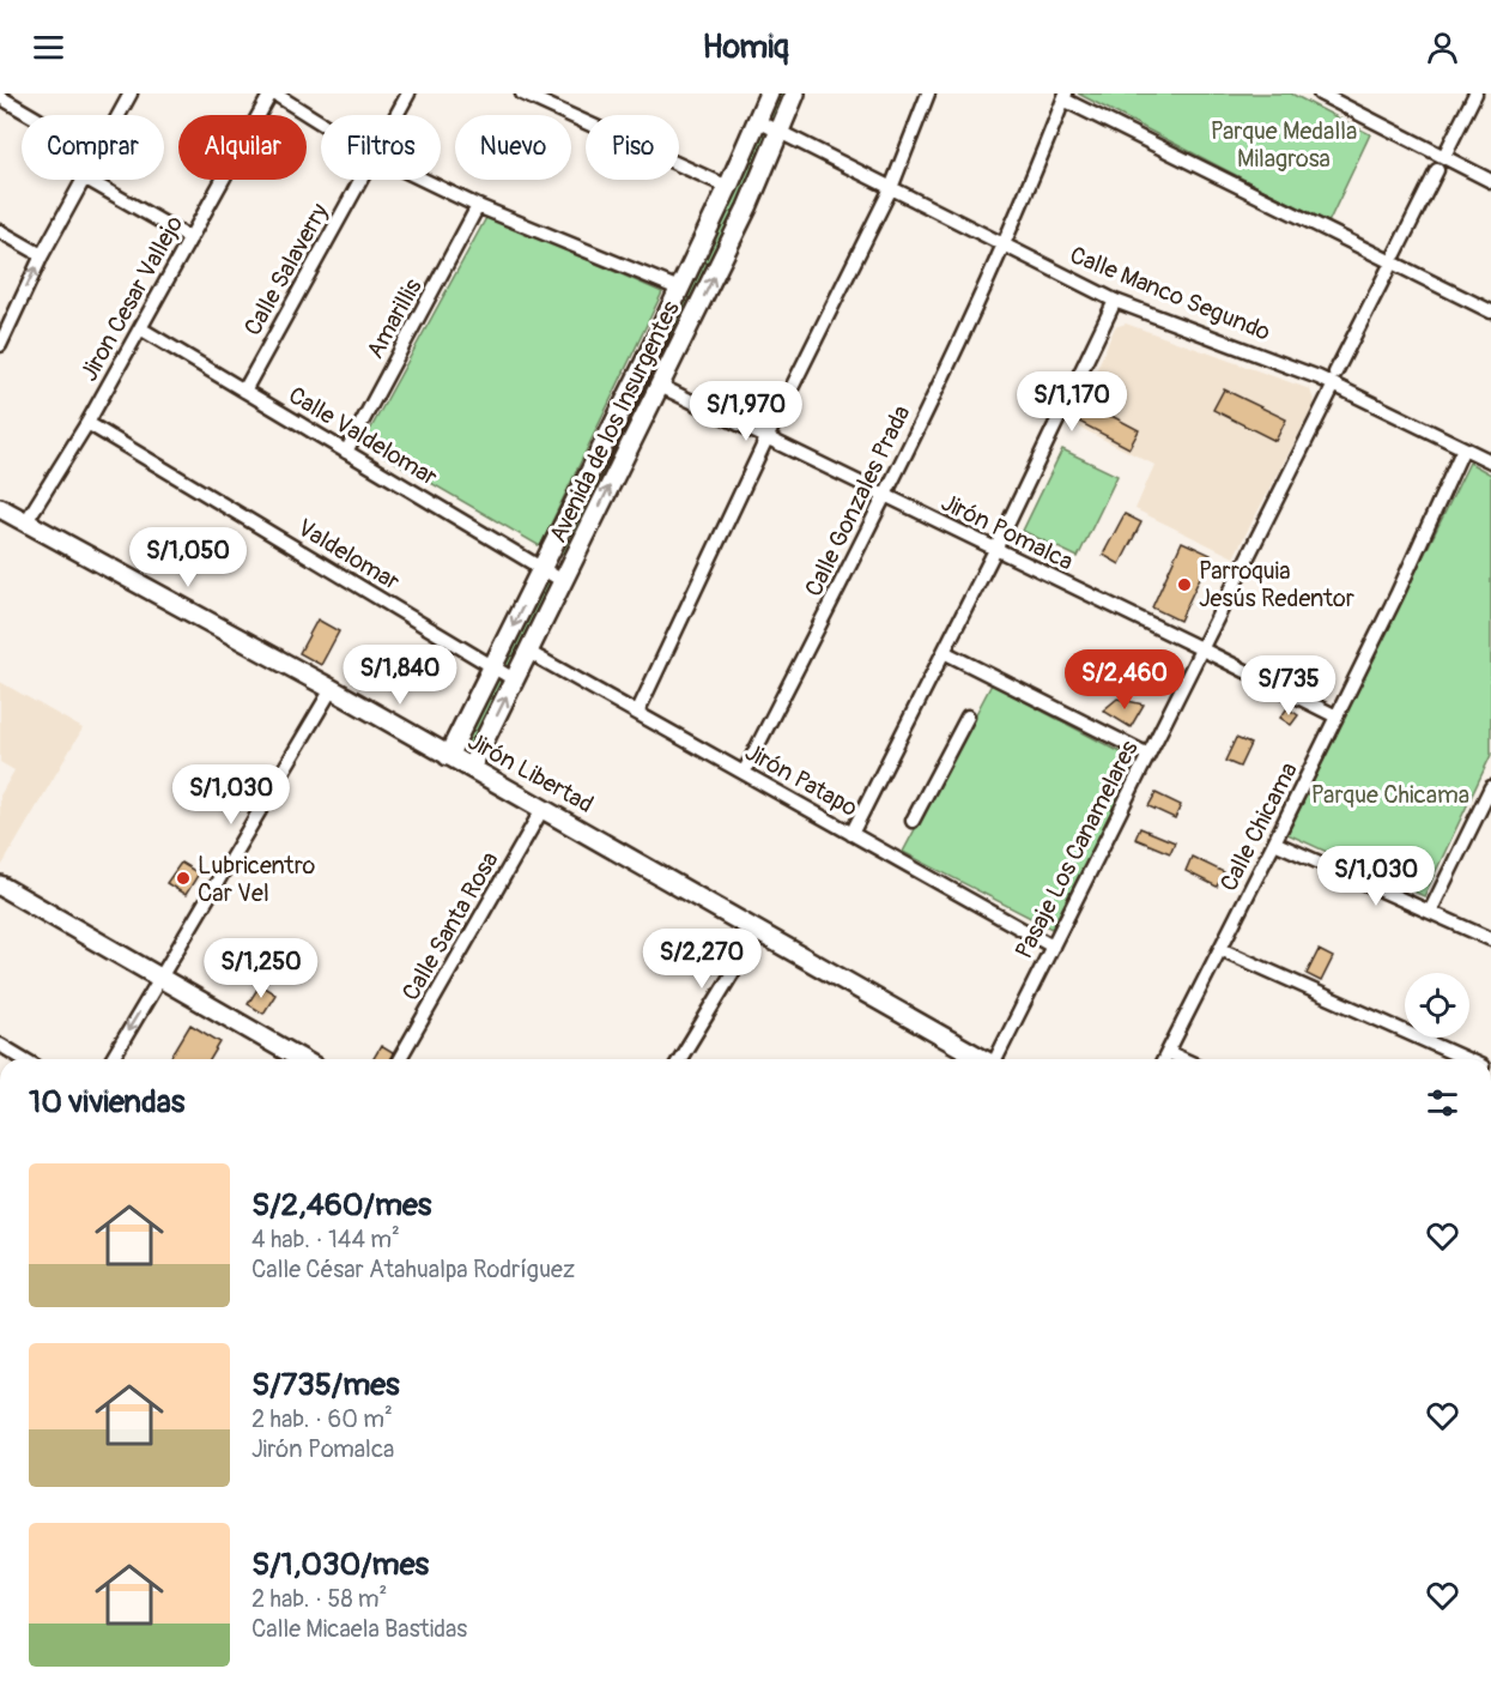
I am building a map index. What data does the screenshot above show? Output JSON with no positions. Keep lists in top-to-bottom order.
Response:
{
  "streets": {
    "street": [
      "Calle Salaverry",
      "Calle Manco Segundo",
      "Jiron Cesar Vallejo",
      "Amarillis",
      "Avenida de los Insurgentes",
      "Calle Valdelomar",
      "Calle Gonzales Prada",
      "Jirón Pomalca",
      "Valdelomar",
      "Jirón Libertad",
      "Jirón Patapo",
      "Calle Chicama",
      "Pasaje Los Canamelares",
      "Calle Santa Rosa"
    ]
  },
  "crossings": [
    ["Calle Salaverry", "Calle Valdelomar"],
    ["Calle Manco Segundo", "Avenida de los Insurgentes"],
    ["Calle Manco Segundo", "Calle Gonzales Prada"],
    ["Calle Manco Segundo", "Calle Chicama"],
    ["Calle Manco Segundo", "Pasaje Los Canamelares"],
    ["Jiron Cesar Vallejo", "Calle Valdelomar"],
    ["Jiron Cesar Vallejo", "Valdelomar"],
    ["Jiron Cesar Vallejo", "Jirón Libertad"],
    ["Amarillis", "Calle Valdelomar"],
    ["Avenida de los Insurgentes", "Calle Valdelomar"],
    ["Avenida de los Insurgentes", "Jirón Pomalca"],
    ["Avenida de los Insurgentes", "Valdelomar"],
    ["Avenida de los Insurgentes", "Jirón Libertad"],
    ["Avenida de los Insurgentes", "Jirón Patapo"],
    ["Calle Gonzales Prada", "Jirón Pomalca"],
    ["Calle Gonzales Prada", "Jirón Patapo"],
    ["Jirón Pomalca", "Calle Chicama"],
    ["Jirón Pomalca", "Pasaje Los Canamelares"],
    ["Jirón Libertad", "Calle Santa Rosa"],
    ["Jirón Patapo", "Pasaje Los Canamelares"]
  ],
  "parks": ["Parque Medalla Milagrosa", "Parque Chicama"],
  "places": ["Parroquia Jesús Redentor", "Lubricentro Car Vel"],
  "page": {
    "header": "Homiq",
    "chip": [
      "Comprar",
      "Alquilar",
      "Filtros",
      "Nuevo",
      "Piso"
    ],
    "price": [
      "S/1,170",
      "S/1,970",
      "S/1,050",
      "S/1,840",
      "S/2,460",
      "S/735",
      "S/1,030",
      "S/1,030",
      "S/2,270",
      "S/1,250"
    ],
    "heading": "10 viviendas",
    "list": [
      {
        "name": "S/2,460/mes",
        "note": "4 hab. · 144 m² · Calle César Atahualpa Rodríguez"
      },
      {
        "name": "S/735/mes",
        "note": "2 hab. · 60 m² · Jirón Pomalca"
      },
      {
        "name": "S/1,030/mes",
        "note": "2 hab. · 58 m² · Calle Micaela Bastidas"
      }
    ]
  }
}
